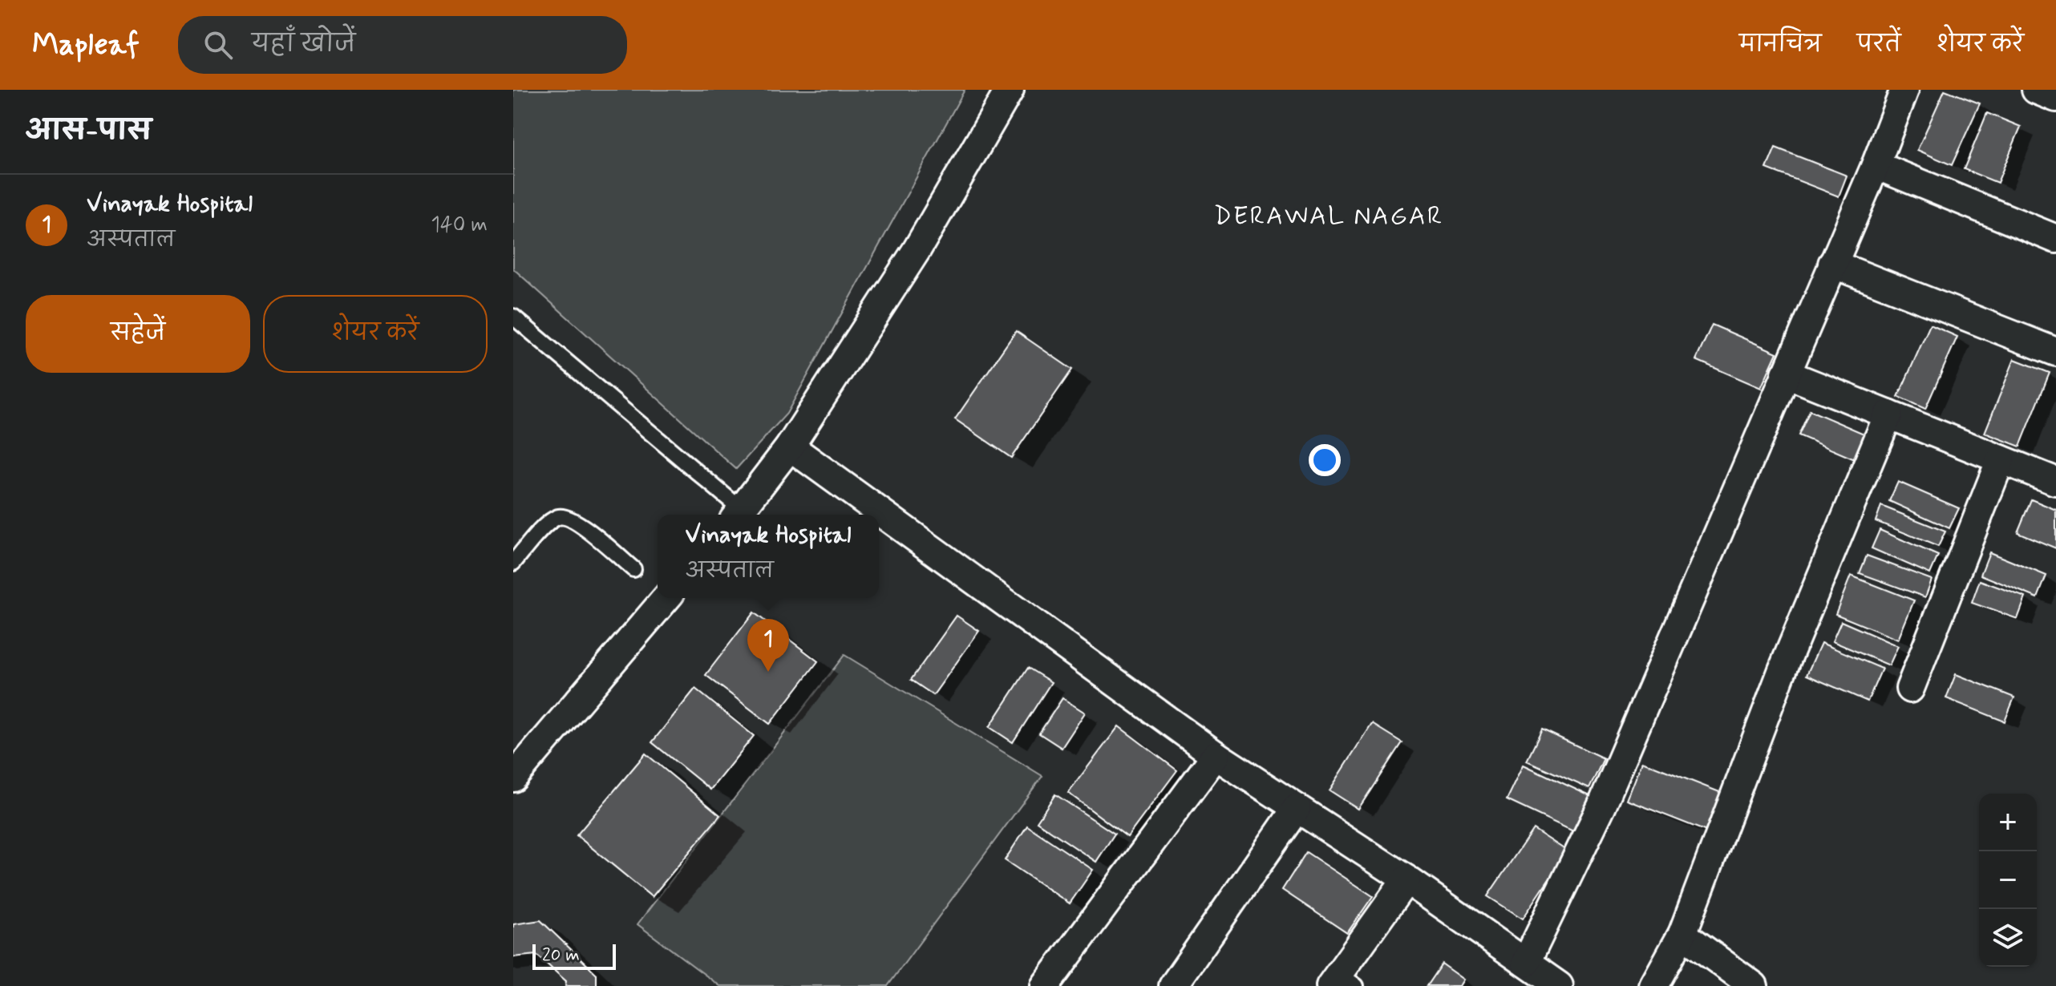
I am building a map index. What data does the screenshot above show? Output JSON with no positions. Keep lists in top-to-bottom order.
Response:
{
  "districts": ["DERAWAL NAGAR"],
  "scale_bar": "20 m",
  "page": {
    "header": "Mapleaf",
    "search": "यहाँ खोजें",
    "nav": ["मानचित्र", "परतें", "शेयर करें"],
    "heading": "आस-पास",
    "list": [
      {
        "mark": "1",
        "name": "Vinayak Hospital",
        "note": "अस्पताल",
        "value": "140 m"
      }
    ],
    "buttons": ["सहेजें", "शेयर करें"],
    "popup": ["Vinayak Hospital", "अस्पताल"],
    "pins": "1",
    "map_buttons": ["+", "−"],
    "scale": "20 m"
  }
}
